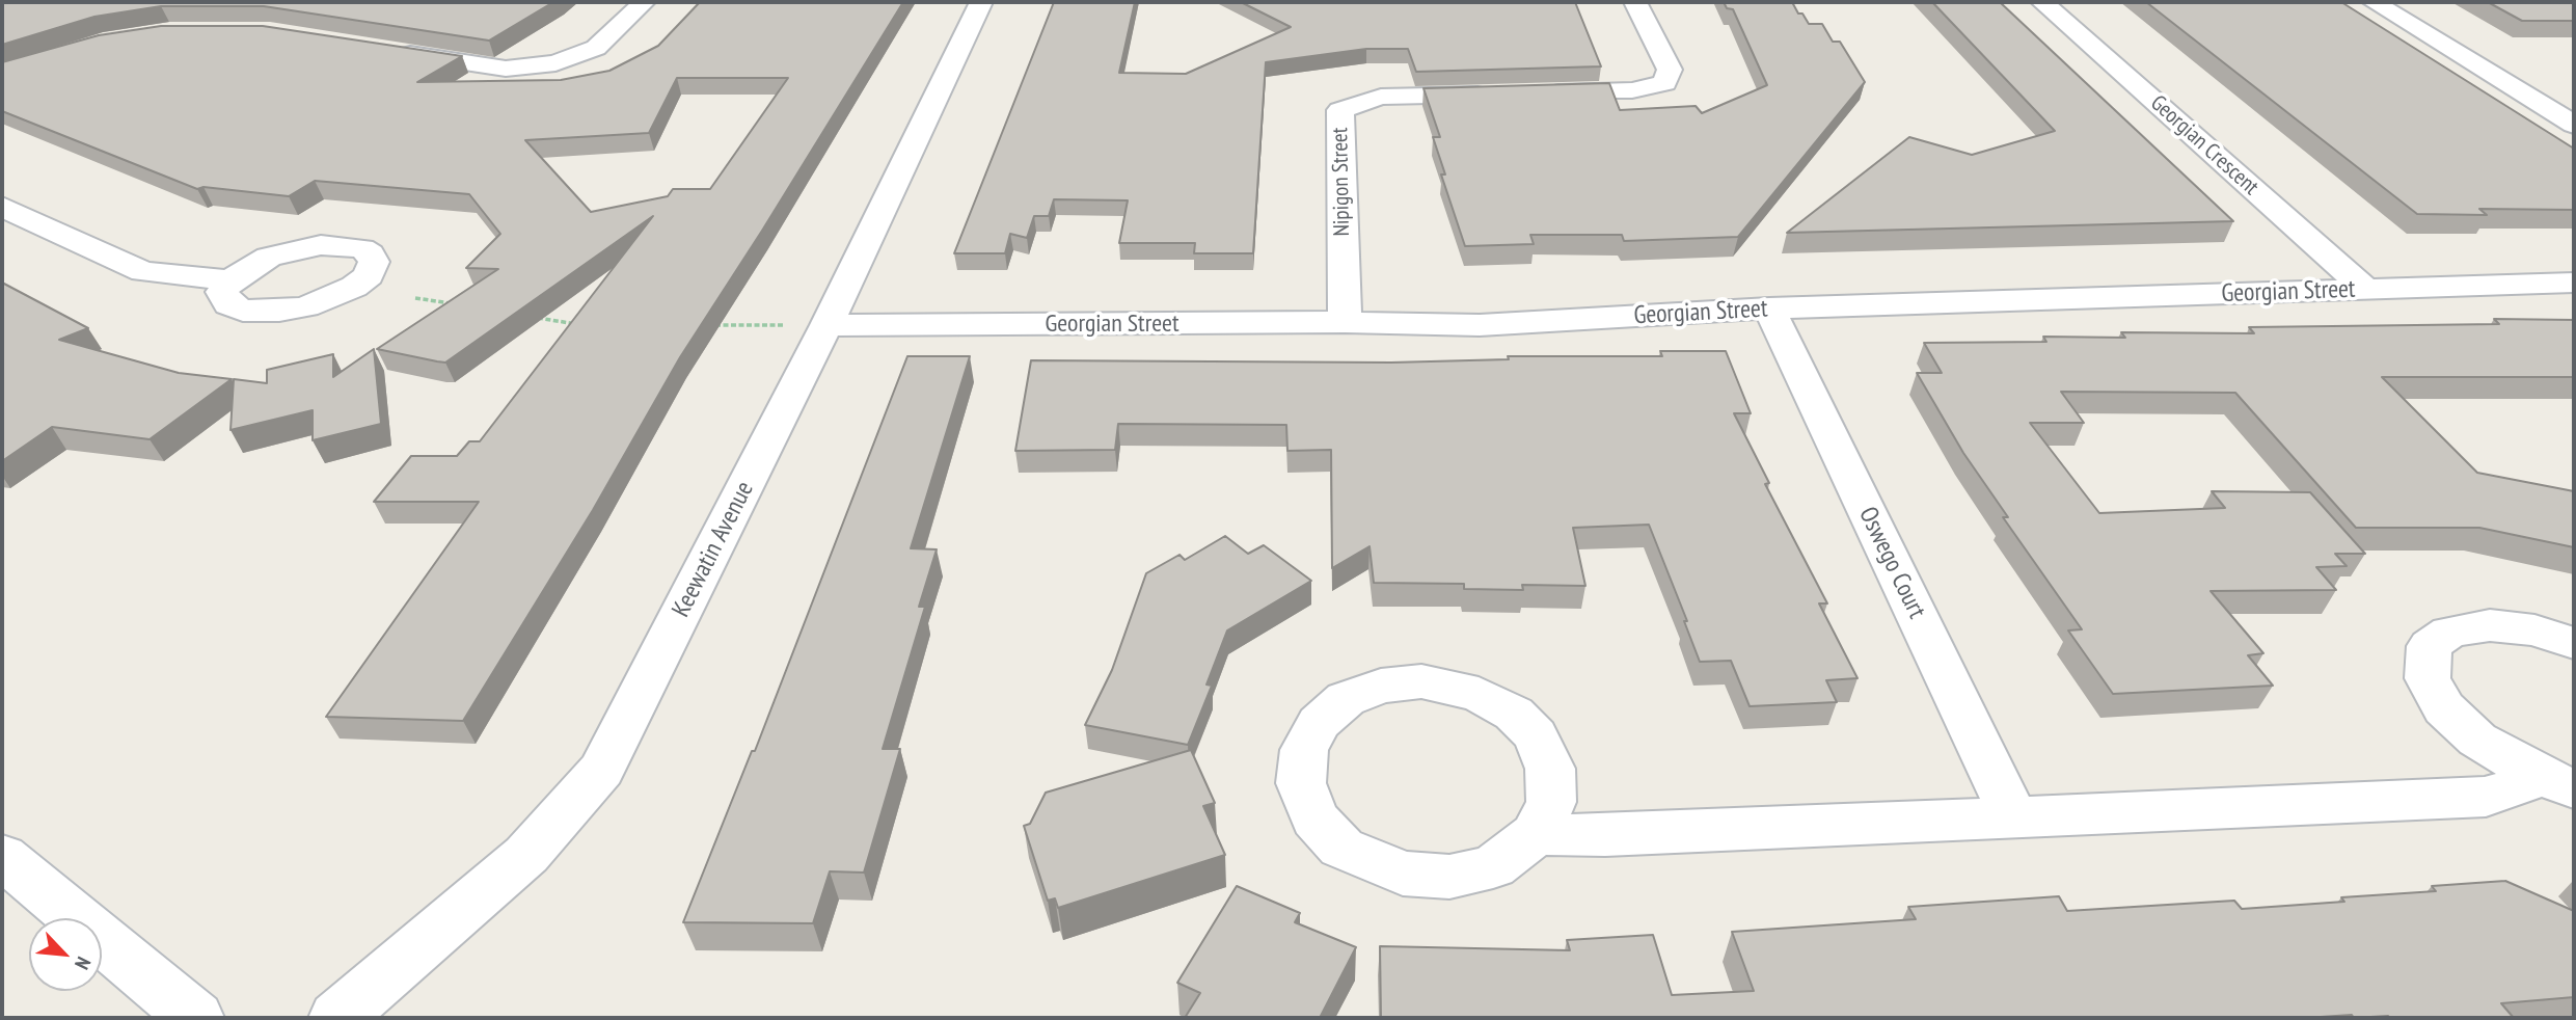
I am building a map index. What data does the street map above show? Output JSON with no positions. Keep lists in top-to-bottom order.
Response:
{
  "streets": {
    "street": [
      "Georgian Crescent",
      "Nipigon Street",
      "Georgian Street",
      "Keewatin Avenue",
      "Oswego Court"
    ]
  },
  "crossings": [
    ["Georgian Crescent", "Georgian Street"],
    ["Nipigon Street", "Georgian Street"],
    ["Georgian Street", "Keewatin Avenue"],
    ["Georgian Street", "Oswego Court"]
  ],
  "north": "bottom right"
}
